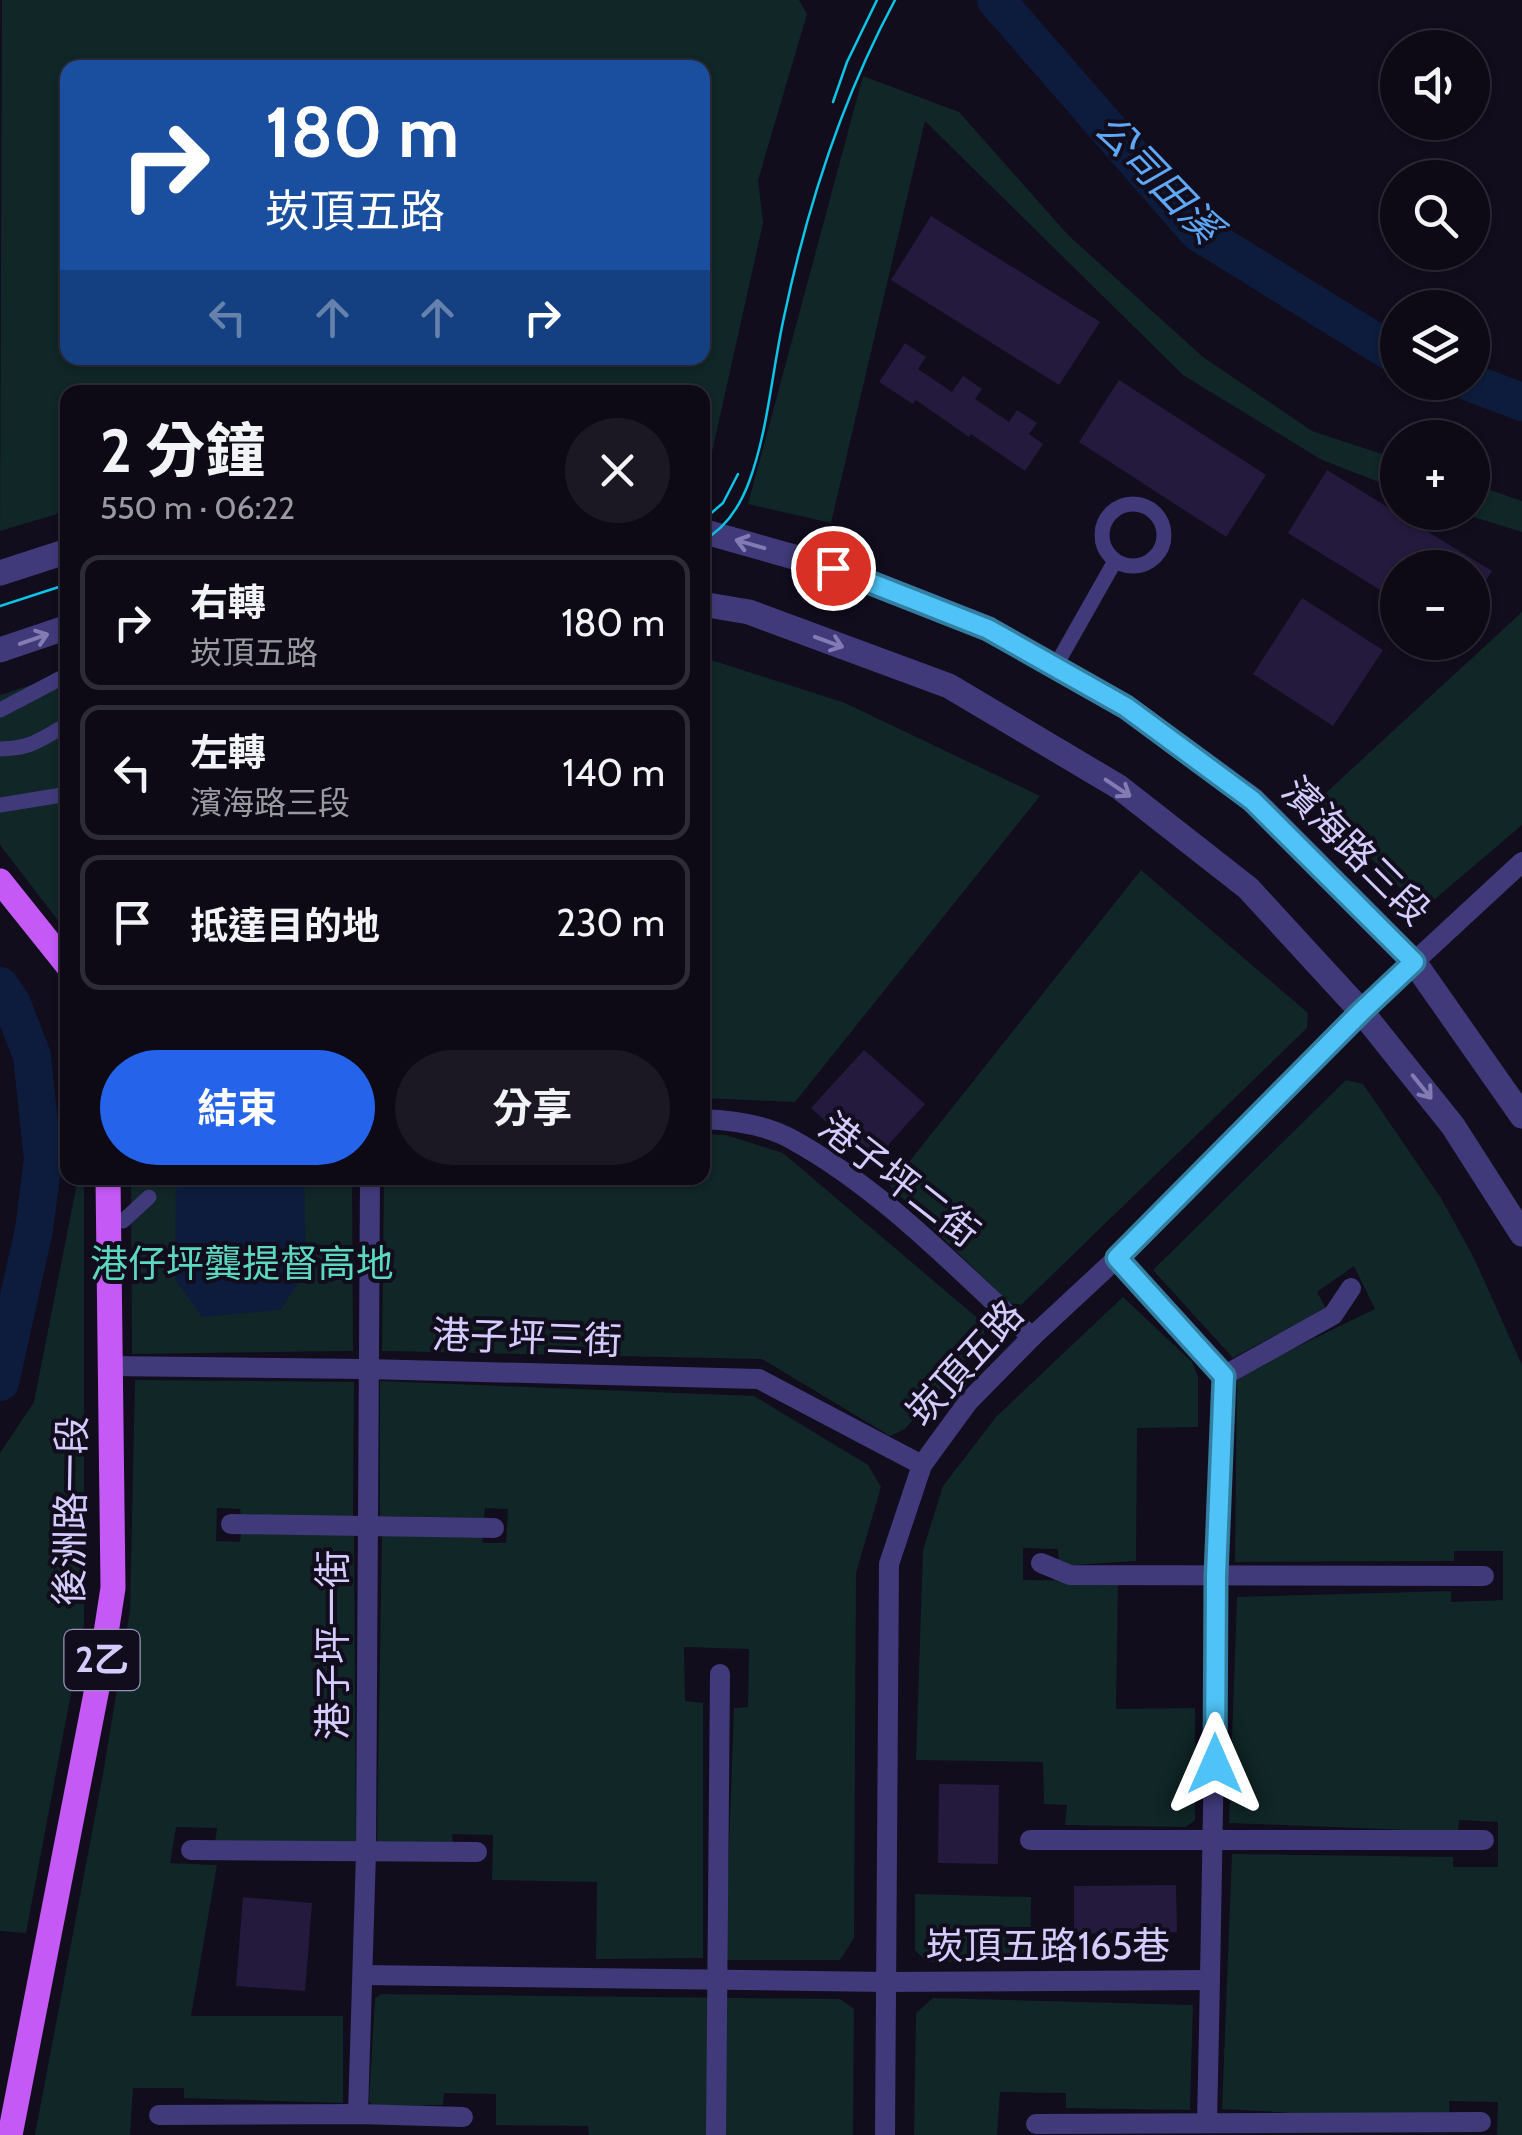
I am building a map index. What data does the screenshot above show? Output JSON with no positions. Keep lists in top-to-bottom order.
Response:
{
  "streets": {
    "main road": ["後洲路一段", "2乙"],
    "street": [
      "濱海路三段",
      "港子坪二街",
      "港子坪三街",
      "崁頂五路",
      "港子坪一街",
      "崁頂五路165巷"
    ]
  },
  "crossings": [
    ["濱海路三段", "崁頂五路"],
    ["港子坪二街", "崁頂五路"],
    ["港子坪三街", "崁頂五路"],
    ["港子坪三街", "後洲路一段"],
    ["港子坪三街", "港子坪一街"],
    ["崁頂五路", "崁頂五路165巷"],
    ["港子坪一街", "崁頂五路165巷"]
  ],
  "water": ["公司田溪"],
  "parks": ["港仔坪龔提督高地"],
  "page": {
    "map_buttons": ["+", "−"],
    "turn": ["180 m", "崁頂五路"],
    "heading": ["2 分鐘", "550 m · 06:22"],
    "list": [
      {
        "name": "右轉",
        "note": "崁頂五路",
        "value": "180 m"
      },
      {
        "name": "左轉",
        "note": "濱海路三段",
        "value": "140 m"
      },
      {
        "name": "抵達目的地",
        "value": "230 m"
      }
    ],
    "buttons": ["結束", "分享"]
  }
}
